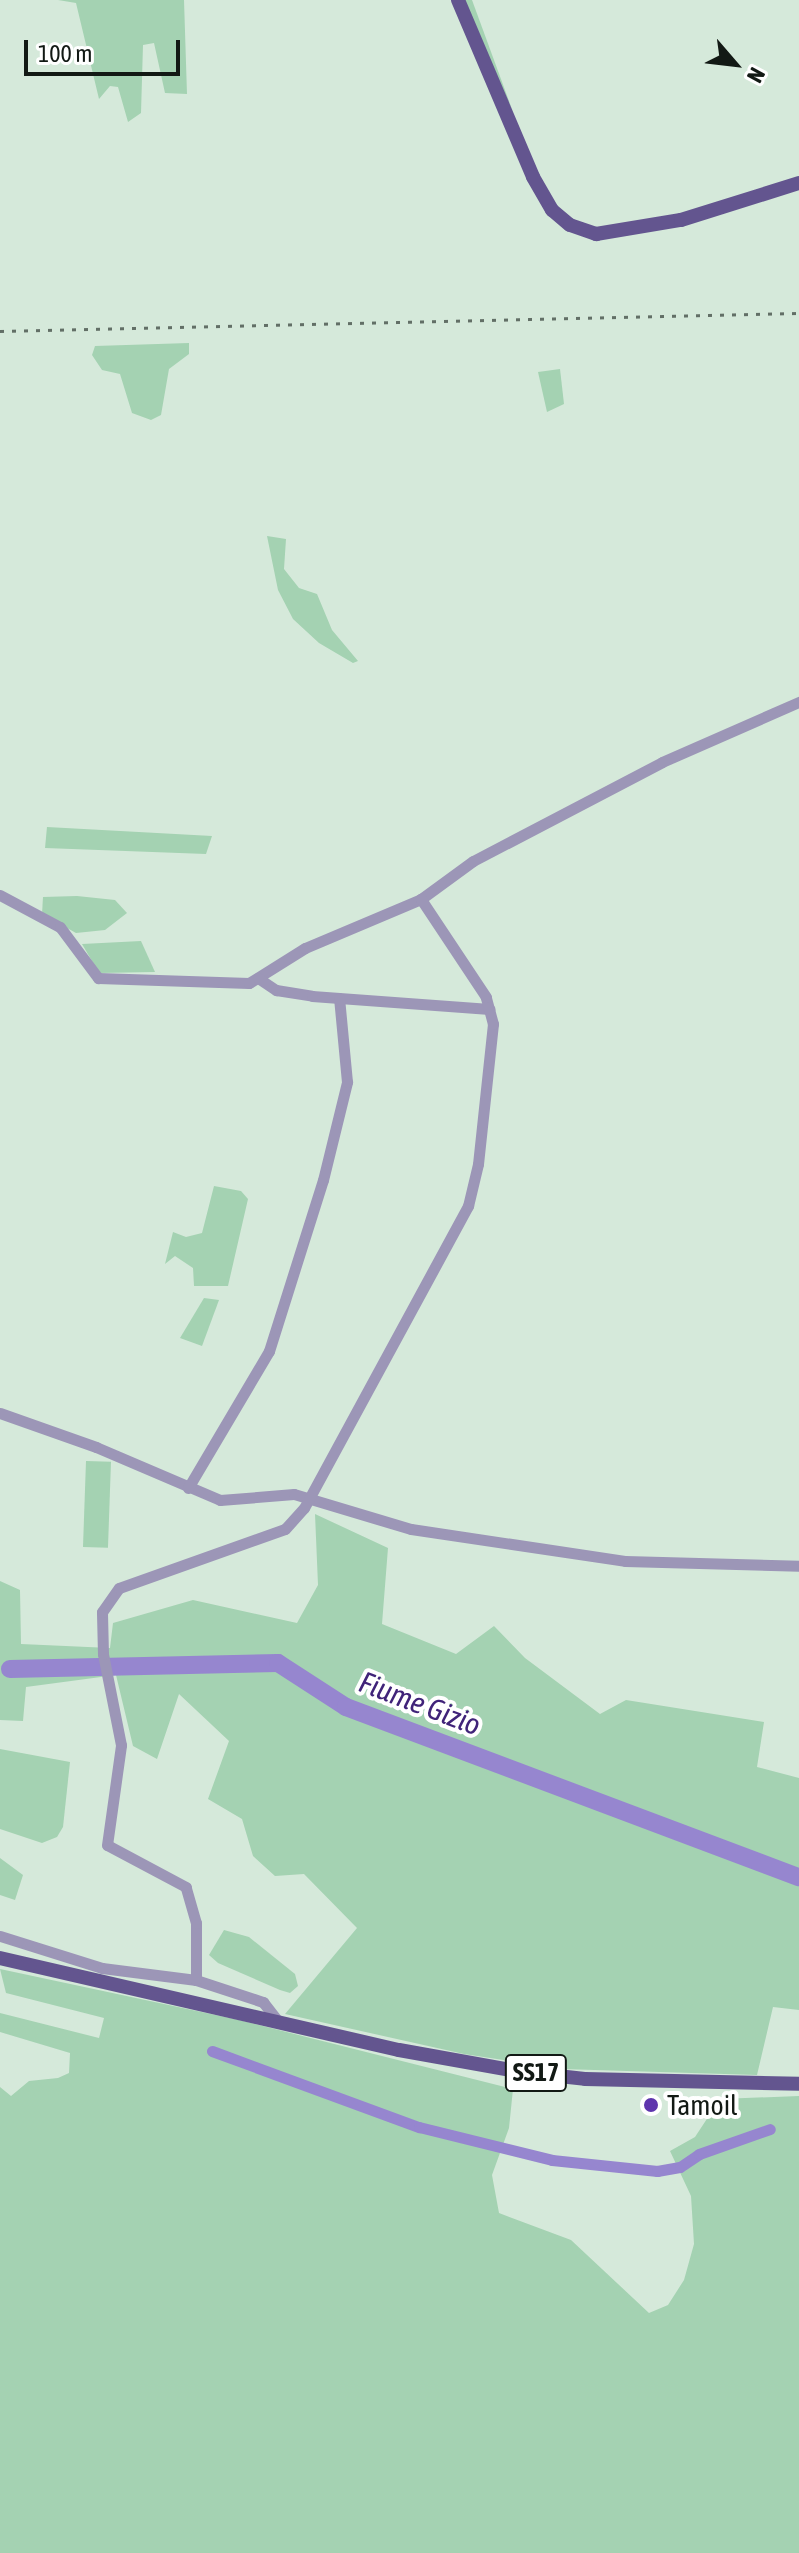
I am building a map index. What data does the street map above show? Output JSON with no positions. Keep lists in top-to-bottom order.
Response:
{
  "streets": {
    "main road": ["SS17"]
  },
  "water": ["Fiume Gizio"],
  "places": ["Tamoil"],
  "scale_bar": "100 m",
  "north": "bottom right"
}
